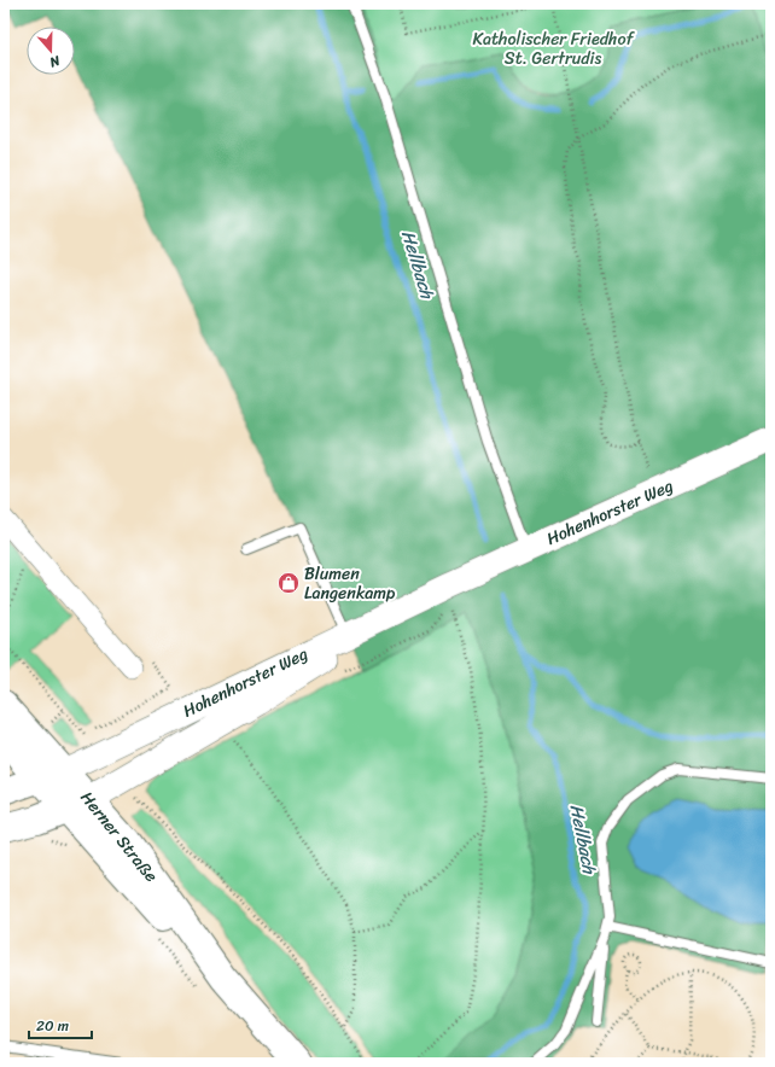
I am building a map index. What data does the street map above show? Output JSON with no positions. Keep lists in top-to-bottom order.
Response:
{
  "streets": {
    "main road": ["Herner Straße"],
    "street": ["Hohenhorster Weg"]
  },
  "crossings": [
    ["Hohenhorster Weg", "Herner Straße"]
  ],
  "water": ["Hellbach"],
  "parks": ["Katholischer Friedhof St. Gertrudis"],
  "places": {
    "shop": ["Blumen Langenkamp"]
  },
  "scale_bar": "20 m",
  "north": "bottom"
}
